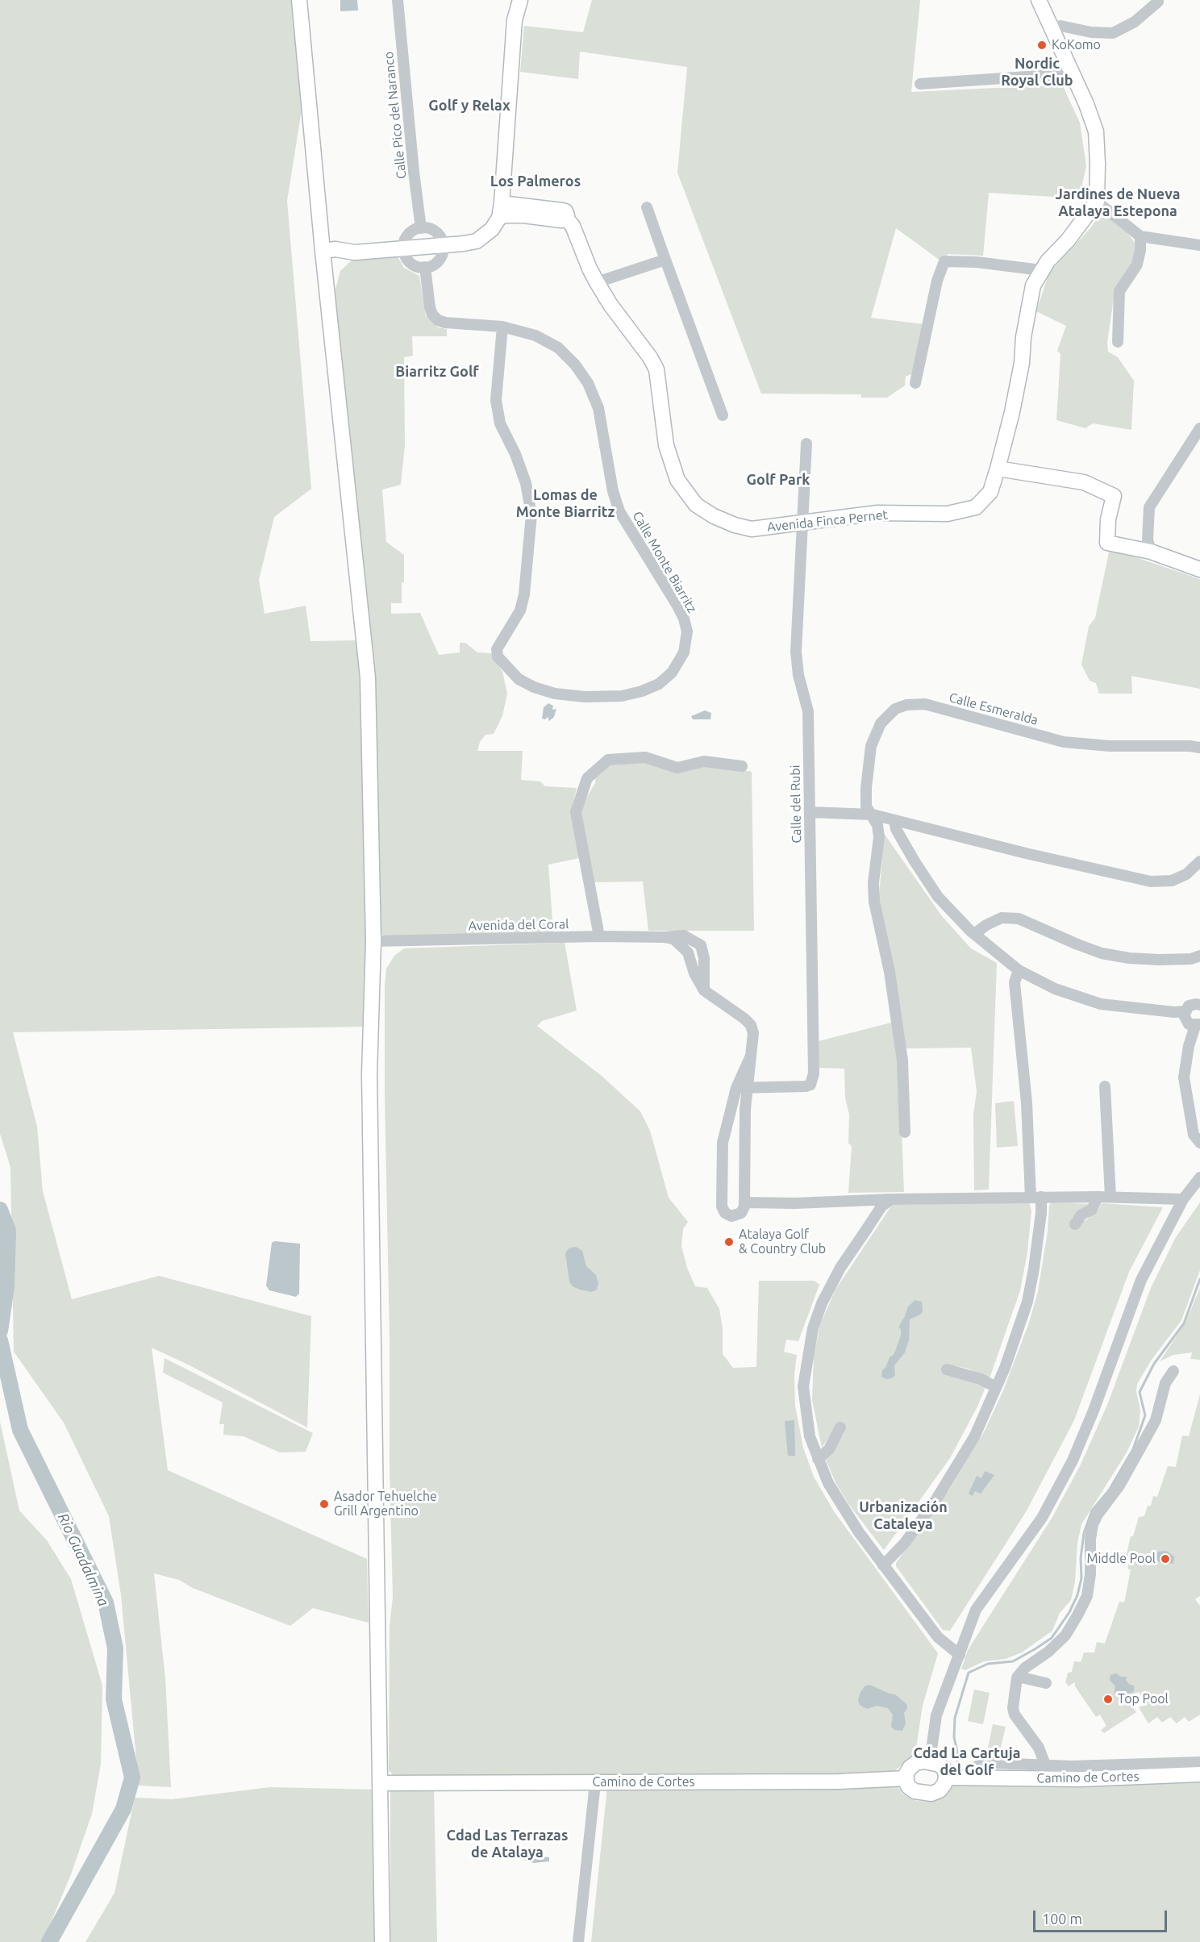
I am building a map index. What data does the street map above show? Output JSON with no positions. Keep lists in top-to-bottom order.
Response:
{
  "streets": {
    "street": [
      "Calle Pico del Naranco",
      "Avenida Finca Pernet",
      "Calle Monte Biarritz",
      "Calle Esmeralda",
      "Calle del Rubi",
      "Avenida del Coral",
      "Camino de Cortes"
    ]
  },
  "crossings": [
    ["Avenida Finca Pernet", "Calle del Rubi"],
    ["Calle del Rubi", "Avenida del Coral"]
  ],
  "districts": [
    "Nordic Royal Club",
    "Golf y Relax",
    "Los Palmeros",
    "Jardines de Nueva Atalaya Estepona",
    "Biarritz Golf",
    "Golf Park",
    "Lomas de Monte Biarritz",
    "Urbanización Cataleya",
    "Cdad La Cartuja del Golf",
    "Cdad Las Terrazas de Atalaya"
  ],
  "water": ["Rio Guadalmina"],
  "places": [
    "KoKomo",
    "Atalaya Golf & Country Club",
    "Asador Tehuelche Grill Argentino",
    "Middle Pool",
    "Top Pool"
  ],
  "scale_bar": "100 m"
}
